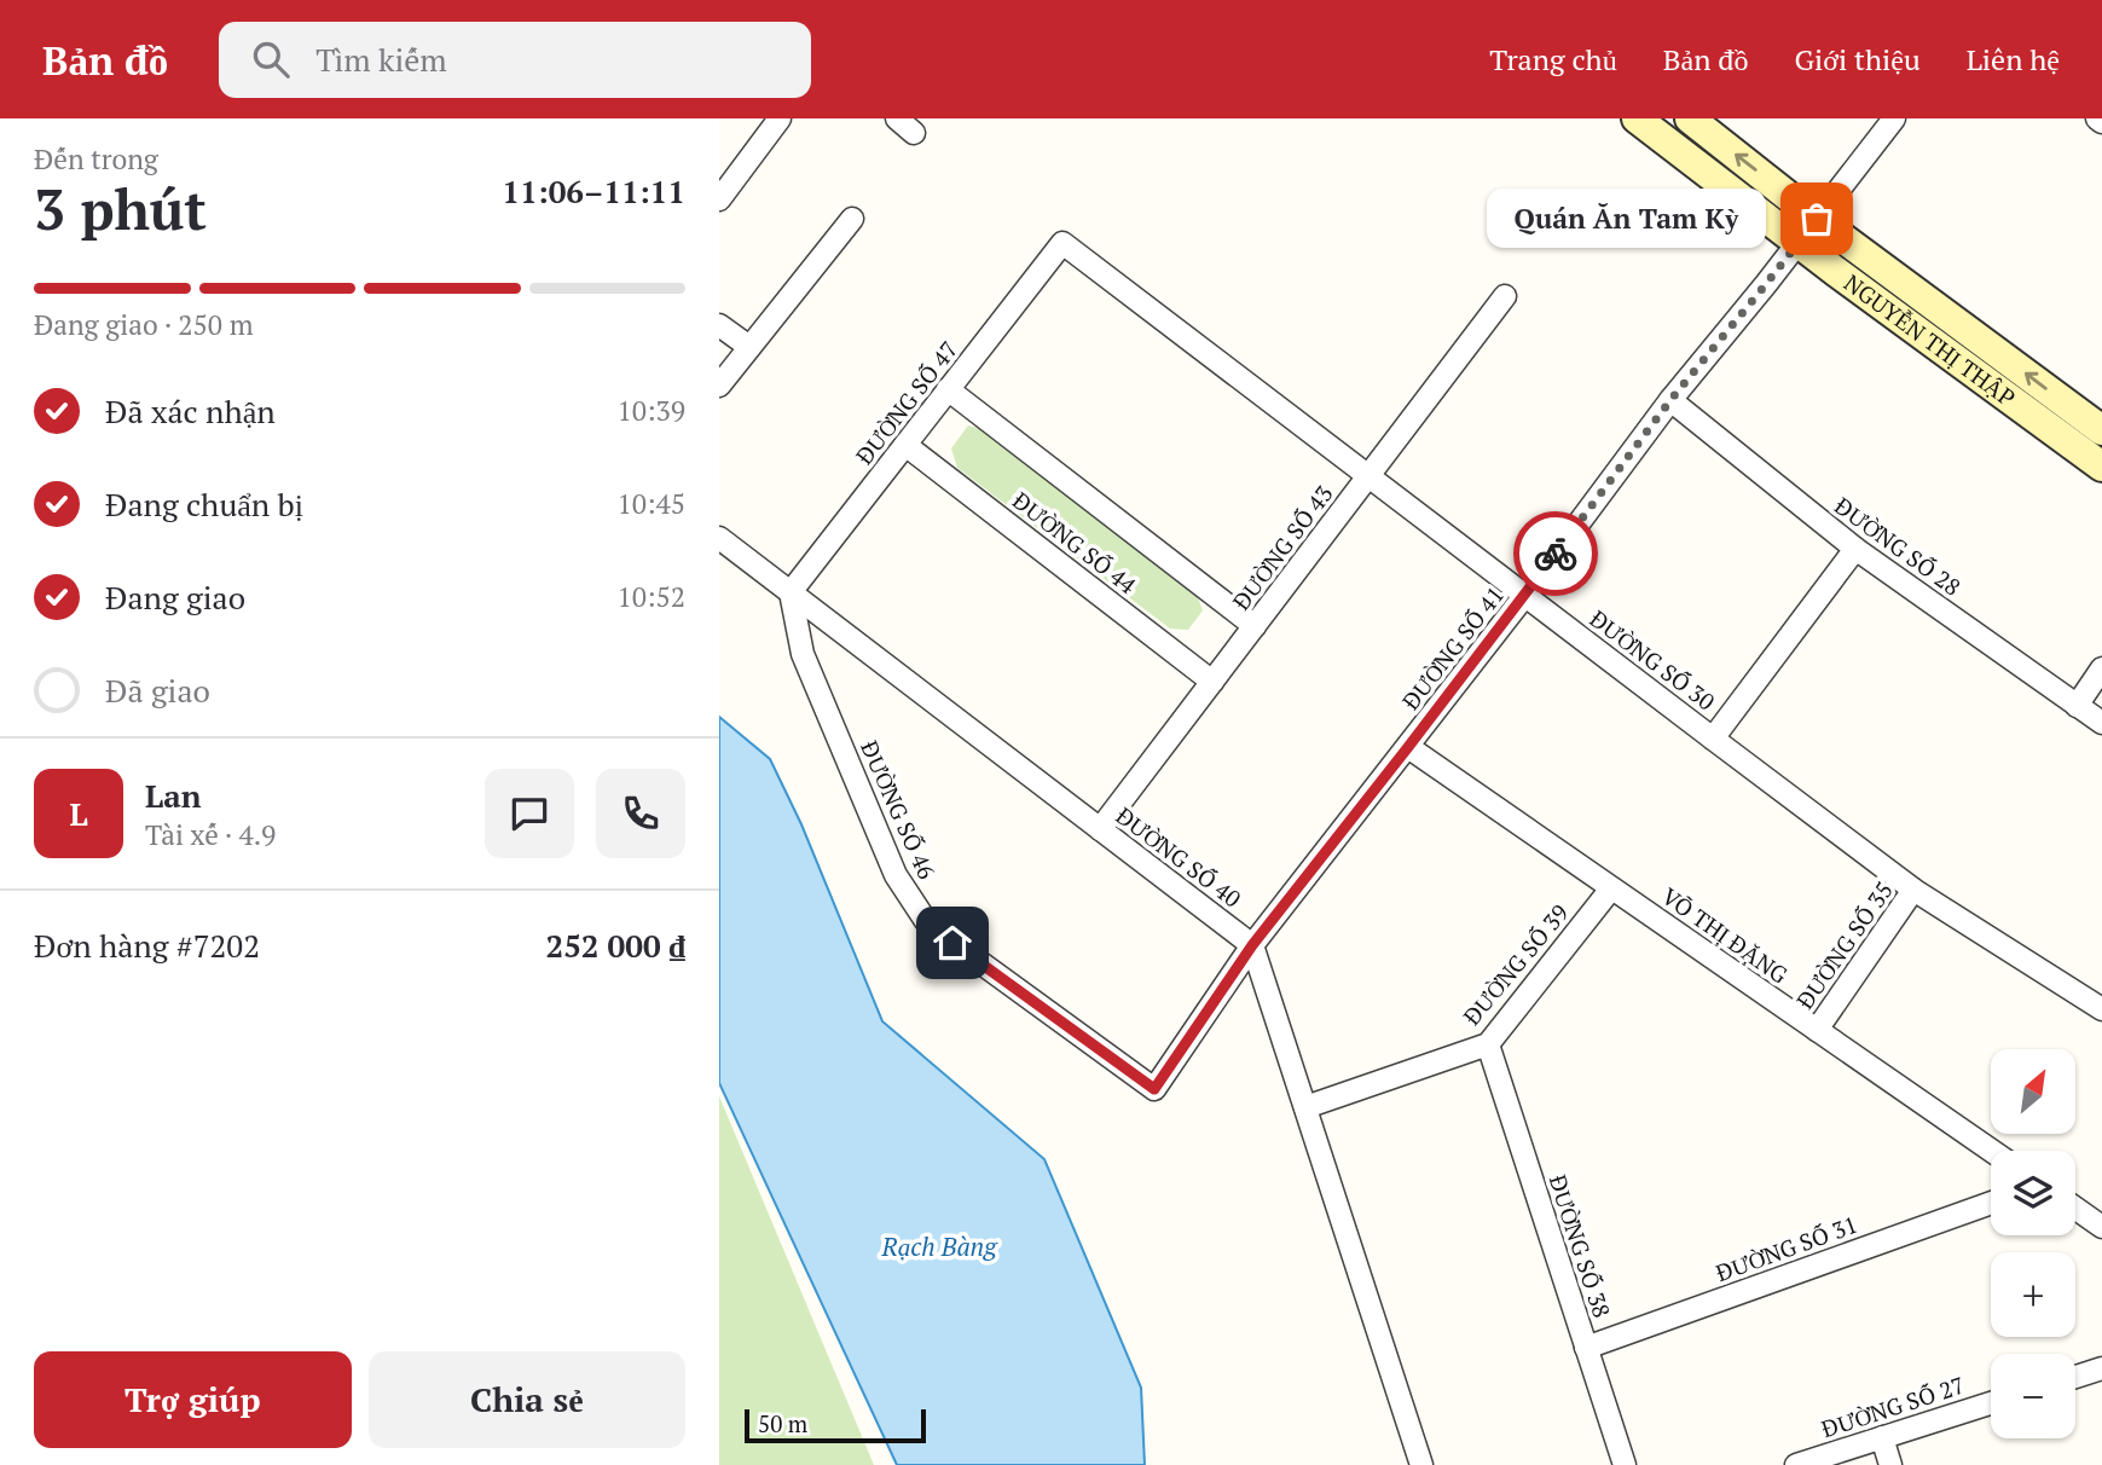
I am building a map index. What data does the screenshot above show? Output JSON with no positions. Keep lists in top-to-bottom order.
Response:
{
  "streets": {
    "main road": ["NGUYỄN THỊ THẬP"],
    "street": [
      "ĐƯỜNG SỐ 47",
      "ĐƯỜNG SỐ 44",
      "ĐƯỜNG SỐ 28",
      "ĐƯỜNG SỐ 43",
      "ĐƯỜNG SỐ 41",
      "ĐƯỜNG SỐ 30",
      "ĐƯỜNG SỐ 46",
      "ĐƯỜNG SỐ 40",
      "VÕ THỊ ĐẶNG",
      "ĐƯỜNG SỐ 35",
      "ĐƯỜNG SỐ 39",
      "ĐƯỜNG SỐ 38",
      "ĐƯỜNG SỐ 31",
      "ĐƯỜNG SỐ 27"
    ]
  },
  "crossings": [
    ["NGUYỄN THỊ THẬP", "ĐƯỜNG SỐ 41"],
    ["ĐƯỜNG SỐ 47", "ĐƯỜNG SỐ 44"],
    ["ĐƯỜNG SỐ 47", "ĐƯỜNG SỐ 30"],
    ["ĐƯỜNG SỐ 47", "ĐƯỜNG SỐ 46"],
    ["ĐƯỜNG SỐ 47", "ĐƯỜNG SỐ 40"],
    ["ĐƯỜNG SỐ 44", "ĐƯỜNG SỐ 43"],
    ["ĐƯỜNG SỐ 28", "ĐƯỜNG SỐ 41"],
    ["ĐƯỜNG SỐ 43", "ĐƯỜNG SỐ 30"],
    ["ĐƯỜNG SỐ 43", "ĐƯỜNG SỐ 40"],
    ["ĐƯỜNG SỐ 41", "ĐƯỜNG SỐ 30"],
    ["ĐƯỜNG SỐ 41", "ĐƯỜNG SỐ 46"],
    ["ĐƯỜNG SỐ 41", "ĐƯỜNG SỐ 40"],
    ["ĐƯỜNG SỐ 41", "VÕ THỊ ĐẶNG"],
    ["ĐƯỜNG SỐ 30", "ĐƯỜNG SỐ 35"],
    ["ĐƯỜNG SỐ 46", "ĐƯỜNG SỐ 40"],
    ["VÕ THỊ ĐẶNG", "ĐƯỜNG SỐ 35"],
    ["VÕ THỊ ĐẶNG", "ĐƯỜNG SỐ 39"],
    ["ĐƯỜNG SỐ 39", "ĐƯỜNG SỐ 38"],
    ["ĐƯỜNG SỐ 38", "ĐƯỜNG SỐ 31"]
  ],
  "water": ["Rạch Bàng"],
  "places": ["Quán Ăn Tam Kỳ"],
  "scale_bar": "50 m",
  "north": "top right",
  "page": {
    "header": "Bản đồ",
    "search": "Tìm kiếm",
    "nav": [
      "Trang chủ",
      "Bản đồ",
      "Giới thiệu",
      "Liên hệ"
    ],
    "heading": ["3 phút", "Đến trong", "11:06–11:11"],
    "panel": [
      "Lan",
      "Tài xế · 4.9",
      "Đơn hàng #7202",
      "252 000 ₫"
    ],
    "bubble": "Quán Ăn Tam Kỳ",
    "bar": "Đang giao · 250 m",
    "list": [
      ["Đã xác nhận", "10:39"],
      ["Đang chuẩn bị", "10:45"],
      ["Đang giao", "10:52"],
      "Đã giao"
    ],
    "round": "L",
    "map_buttons": ["+", "−"],
    "buttons": ["Trợ giúp", "Chia sẻ"],
    "scale": "50 m"
  }
}
